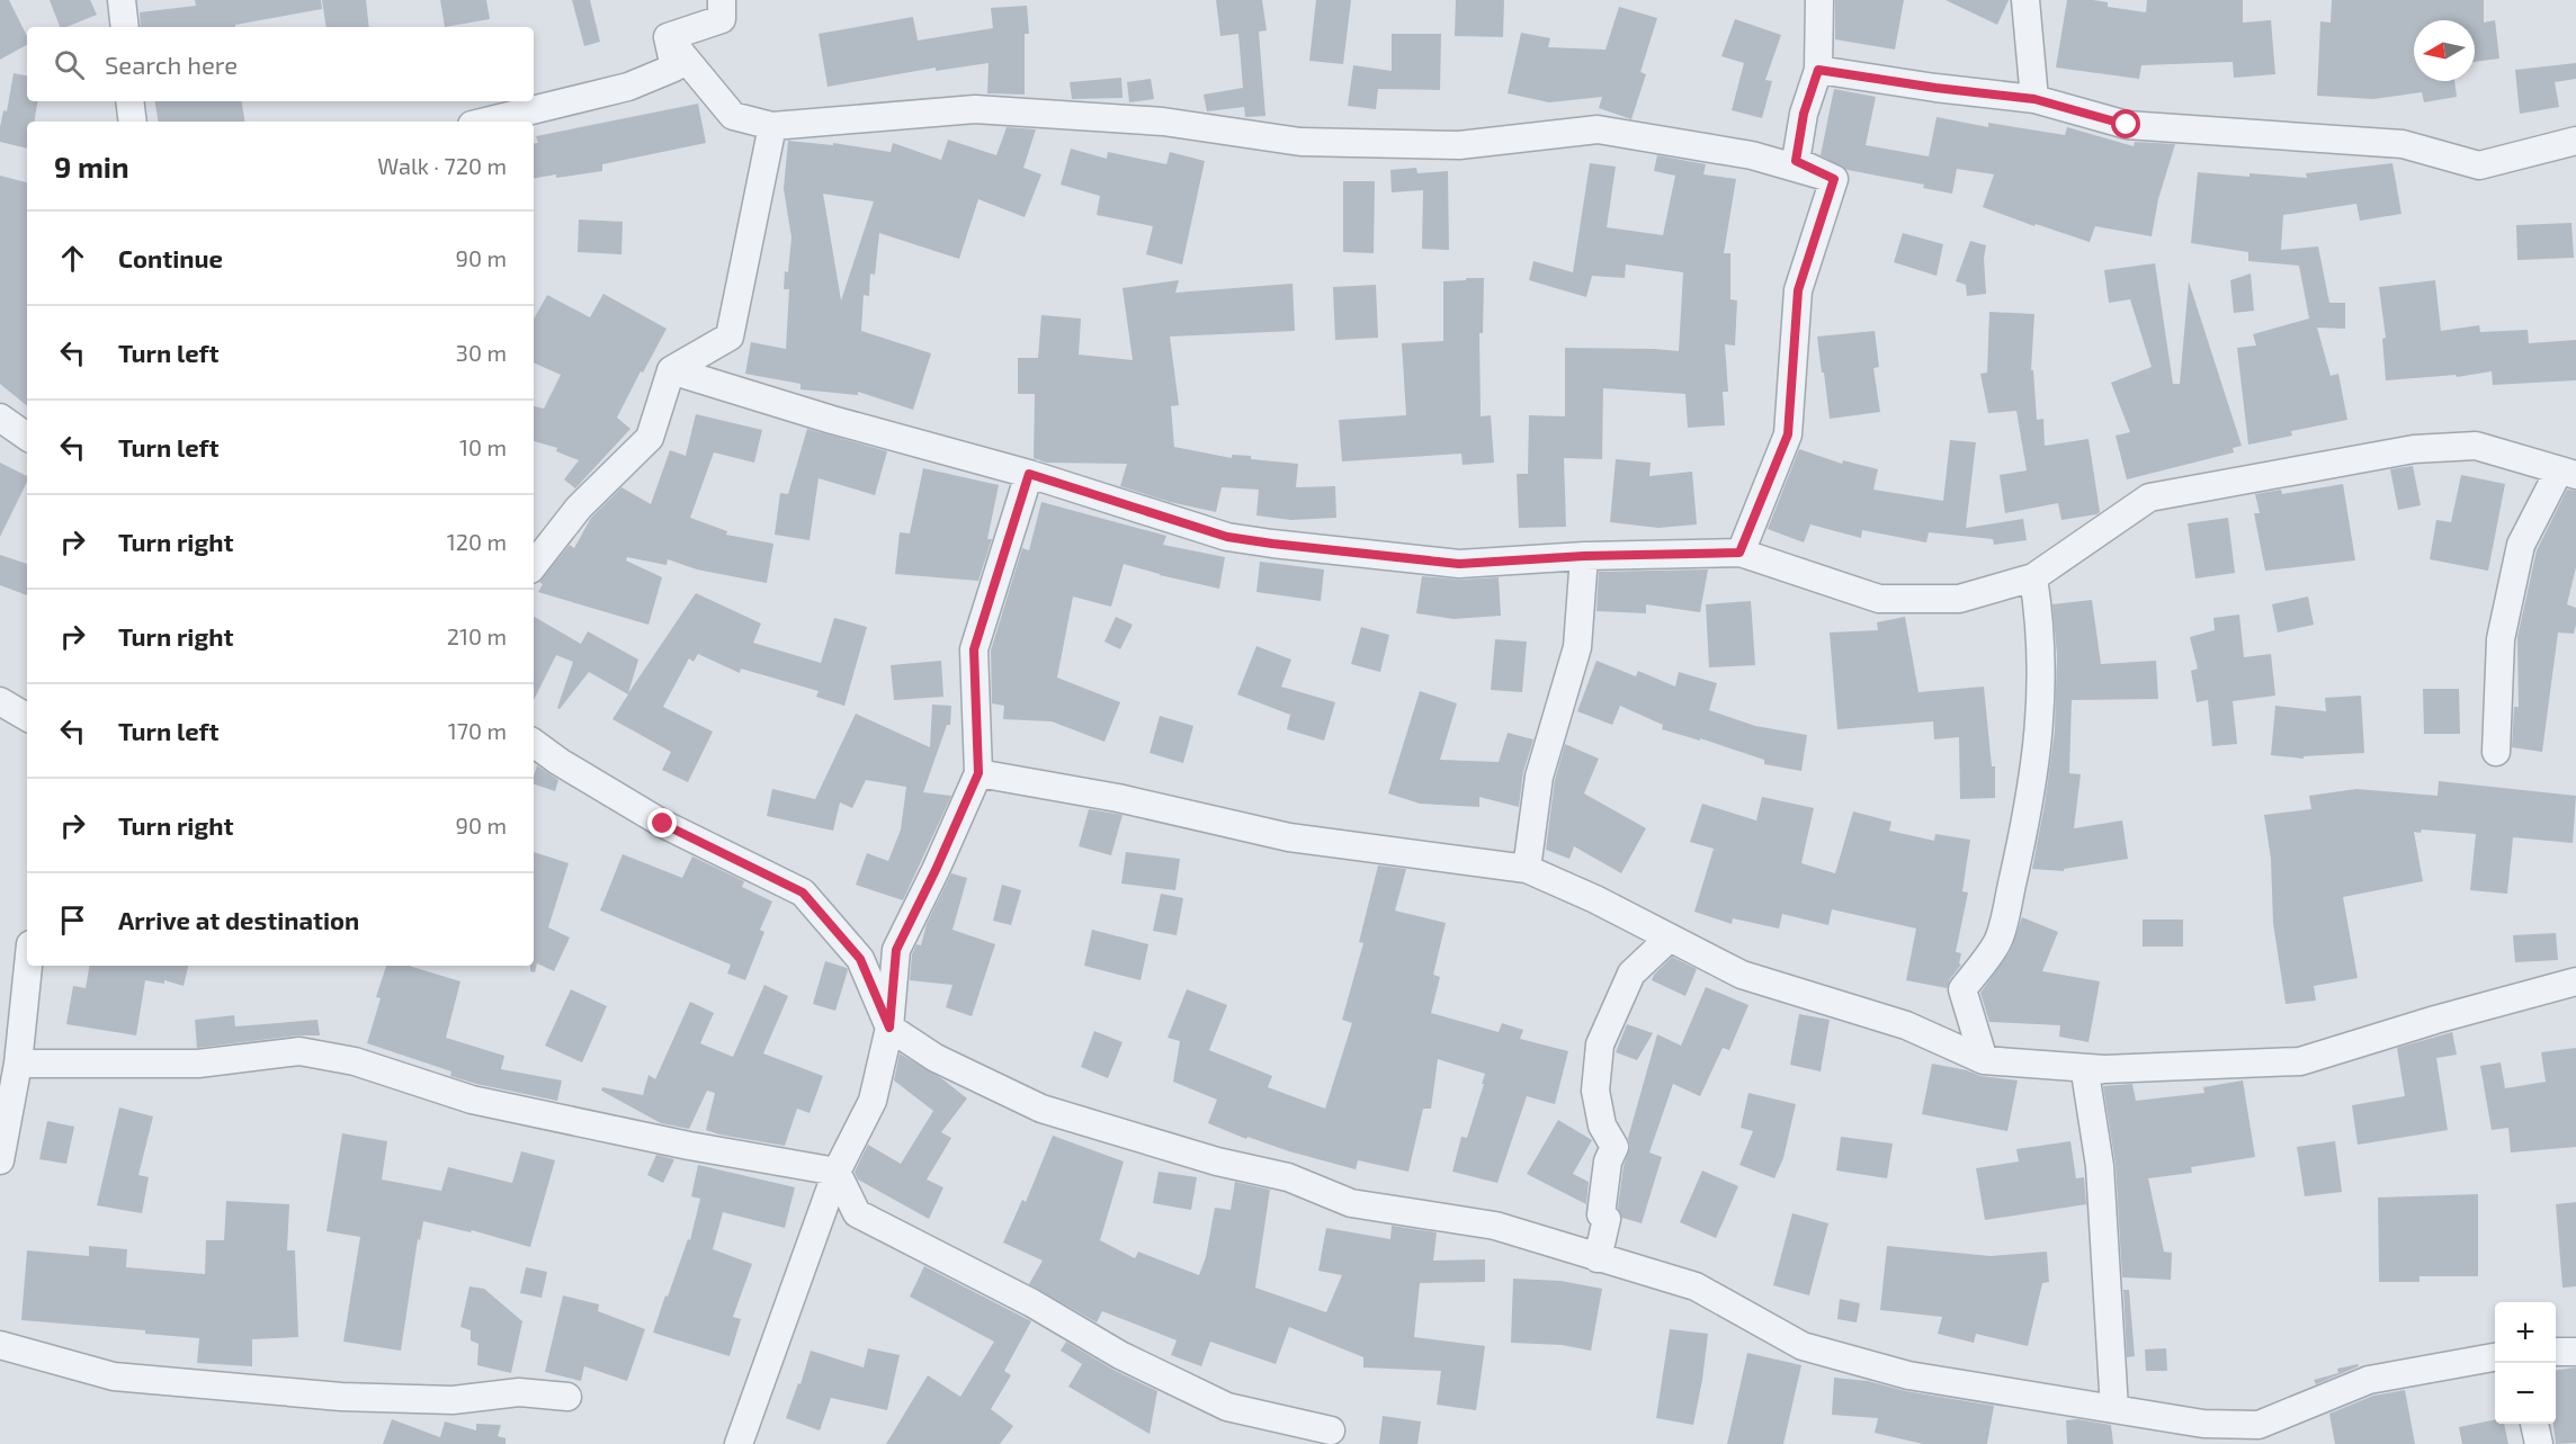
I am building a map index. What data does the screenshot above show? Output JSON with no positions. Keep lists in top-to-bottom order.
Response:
{
  "north": "left",
  "page": {
    "search": "Search here",
    "heading": ["9 min", "Walk · 720 m"],
    "list": [
      ["Continue", "90 m"],
      ["Turn left", "30 m"],
      ["Turn left", "10 m"],
      ["Turn right", "120 m"],
      ["Turn right", "210 m"],
      ["Turn left", "170 m"],
      ["Turn right", "90 m"],
      "Arrive at destination"
    ],
    "map_buttons": ["+", "−"]
  }
}
